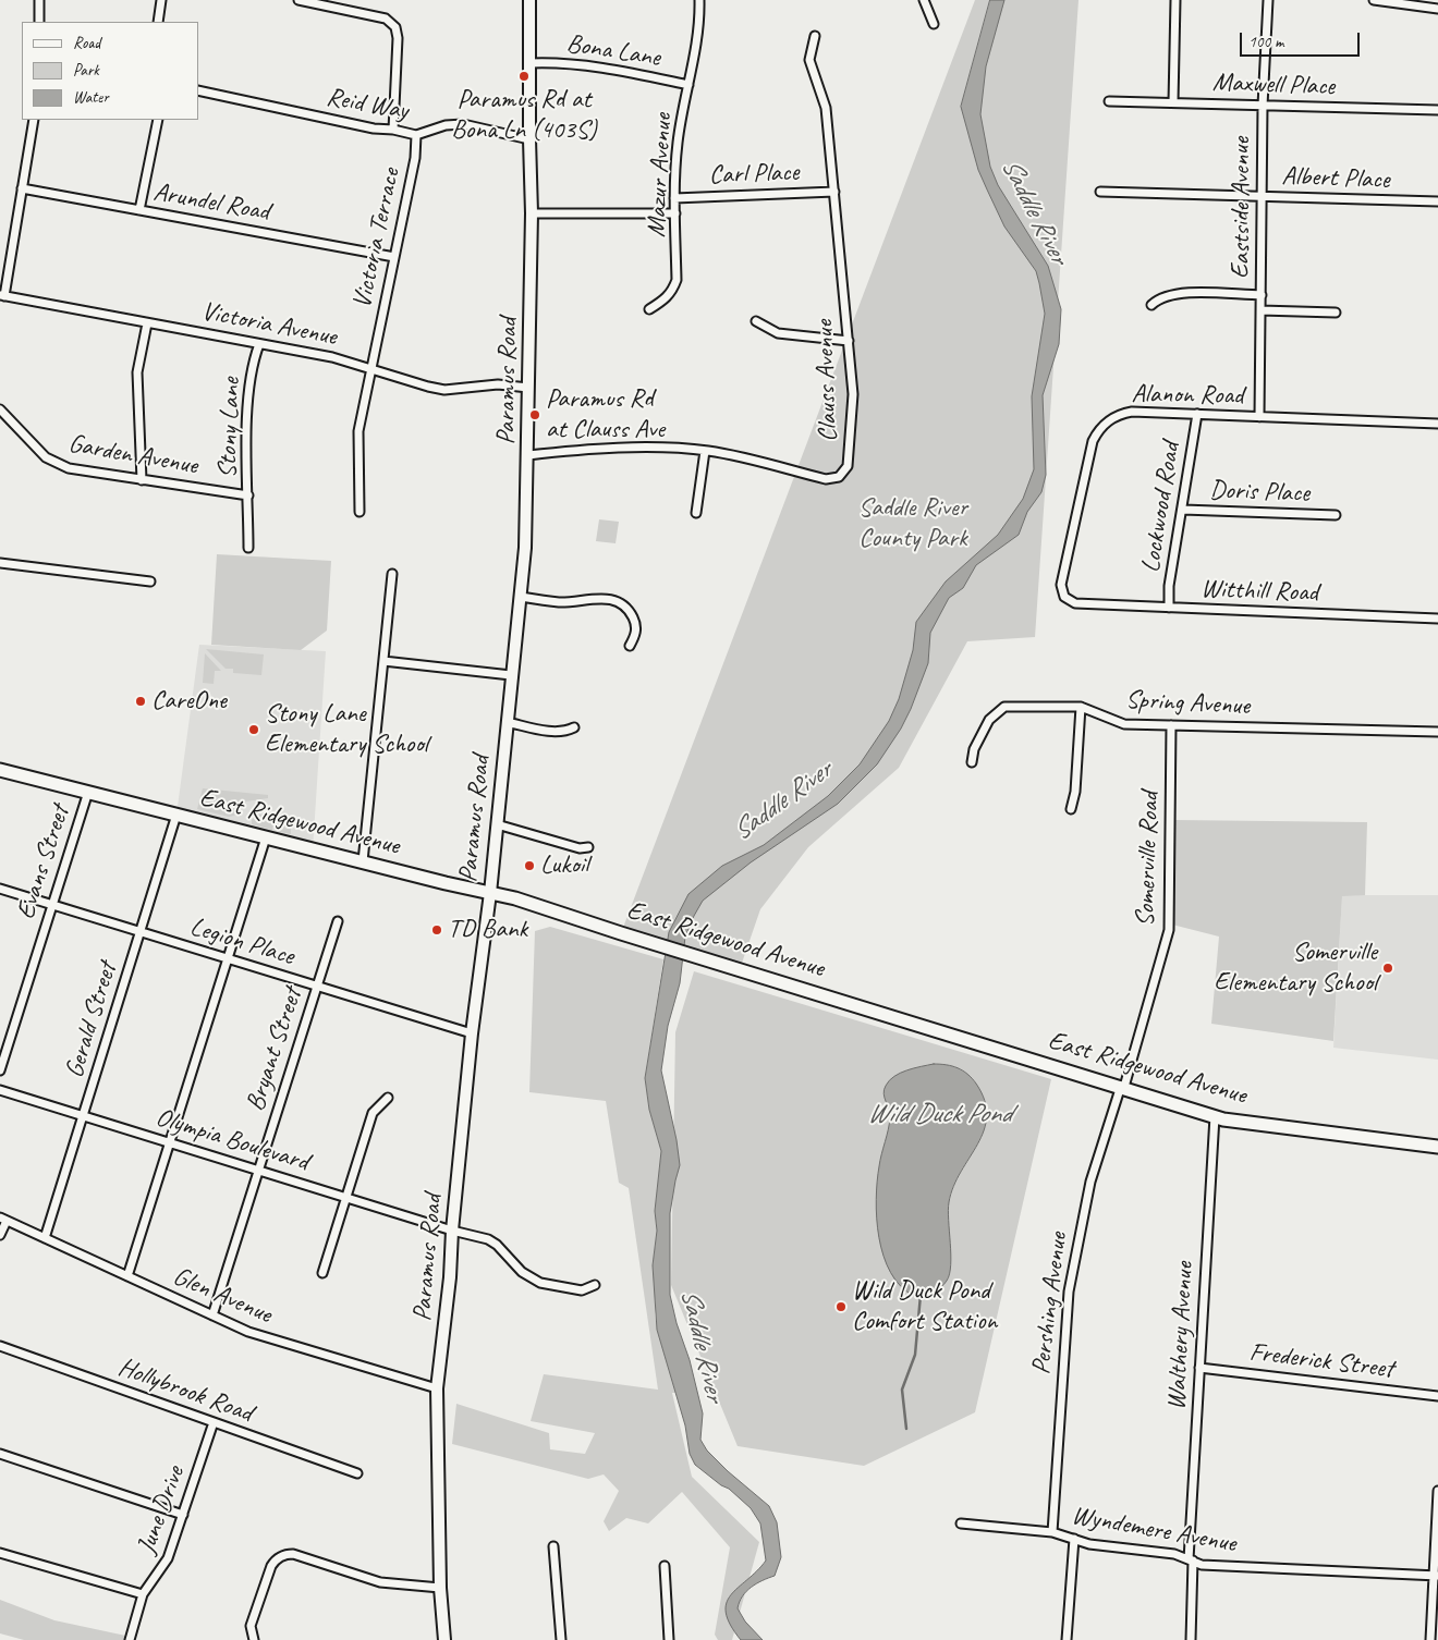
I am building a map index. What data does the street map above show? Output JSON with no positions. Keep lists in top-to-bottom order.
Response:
{
  "streets": {
    "main road": ["Paramus Road", "East Ridgewood Avenue"],
    "street": [
      "Bona Lane",
      "Maxwell Place",
      "Reid Way",
      "Carl Place",
      "Mazur Avenue",
      "Albert Place",
      "Arundel Road",
      "Eastside Avenue",
      "Victoria Terrace",
      "Victoria Avenue",
      "Clauss Avenue",
      "Alanon Road",
      "Stony Lane",
      "Garden Avenue",
      "Doris Place",
      "Lockwood Road",
      "Witthill Road",
      "Spring Avenue",
      "Somerville Road",
      "Evans Street",
      "Legion Place",
      "Gerald Street",
      "Bryant Street",
      "Olympia Boulevard",
      "Glen Avenue",
      "Pershing Avenue",
      "Walthery Avenue",
      "Frederick Street",
      "Hollybrook Road",
      "June Drive",
      "Wyndemere Avenue"
    ]
  },
  "crossings": [
    ["Bona Lane", "Mazur Avenue"],
    ["Bona Lane", "Paramus Road"],
    ["Maxwell Place", "Eastside Avenue"],
    ["Reid Way", "Victoria Terrace"],
    ["Reid Way", "Paramus Road"],
    ["Carl Place", "Mazur Avenue"],
    ["Carl Place", "Clauss Avenue"],
    ["Albert Place", "Eastside Avenue"],
    ["Arundel Road", "Victoria Terrace"],
    ["Eastside Avenue", "Alanon Road"],
    ["Victoria Terrace", "Victoria Avenue"],
    ["Victoria Avenue", "Paramus Road"],
    ["Victoria Avenue", "Stony Lane"],
    ["Paramus Road", "Clauss Avenue"],
    ["Paramus Road", "East Ridgewood Avenue"],
    ["Paramus Road", "Legion Place"],
    ["Paramus Road", "Olympia Boulevard"],
    ["Paramus Road", "Glen Avenue"],
    ["Alanon Road", "Lockwood Road"],
    ["Alanon Road", "Witthill Road"],
    ["Stony Lane", "Garden Avenue"],
    ["Doris Place", "Lockwood Road"],
    ["Lockwood Road", "Witthill Road"],
    ["Spring Avenue", "Somerville Road"],
    ["East Ridgewood Avenue", "Somerville Road"],
    ["East Ridgewood Avenue", "Evans Street"],
    ["East Ridgewood Avenue", "Gerald Street"],
    ["East Ridgewood Avenue", "Pershing Avenue"],
    ["East Ridgewood Avenue", "Walthery Avenue"],
    ["Somerville Road", "Pershing Avenue"],
    ["Evans Street", "Legion Place"],
    ["Legion Place", "Gerald Street"],
    ["Legion Place", "Bryant Street"],
    ["Gerald Street", "Olympia Boulevard"],
    ["Gerald Street", "Glen Avenue"],
    ["Bryant Street", "Olympia Boulevard"],
    ["Bryant Street", "Glen Avenue"],
    ["Pershing Avenue", "Wyndemere Avenue"],
    ["Walthery Avenue", "Frederick Street"],
    ["Walthery Avenue", "Wyndemere Avenue"],
    ["Hollybrook Road", "June Drive"]
  ],
  "water": ["Saddle River", "Wild Duck Pond"],
  "parks": ["Saddle River County Park"],
  "places": [
    "Paramus Rd at Bona Ln (403S)",
    "Paramus Rd at Clauss Ave",
    "CareOne",
    "Stony Lane Elementary School",
    "Lukoil",
    "TD Bank",
    "Somerville Elementary School",
    "Wild Duck Pond Comfort Station"
  ],
  "legend": ["Road", "Park", "Water"],
  "scale_bar": "100 m"
}
